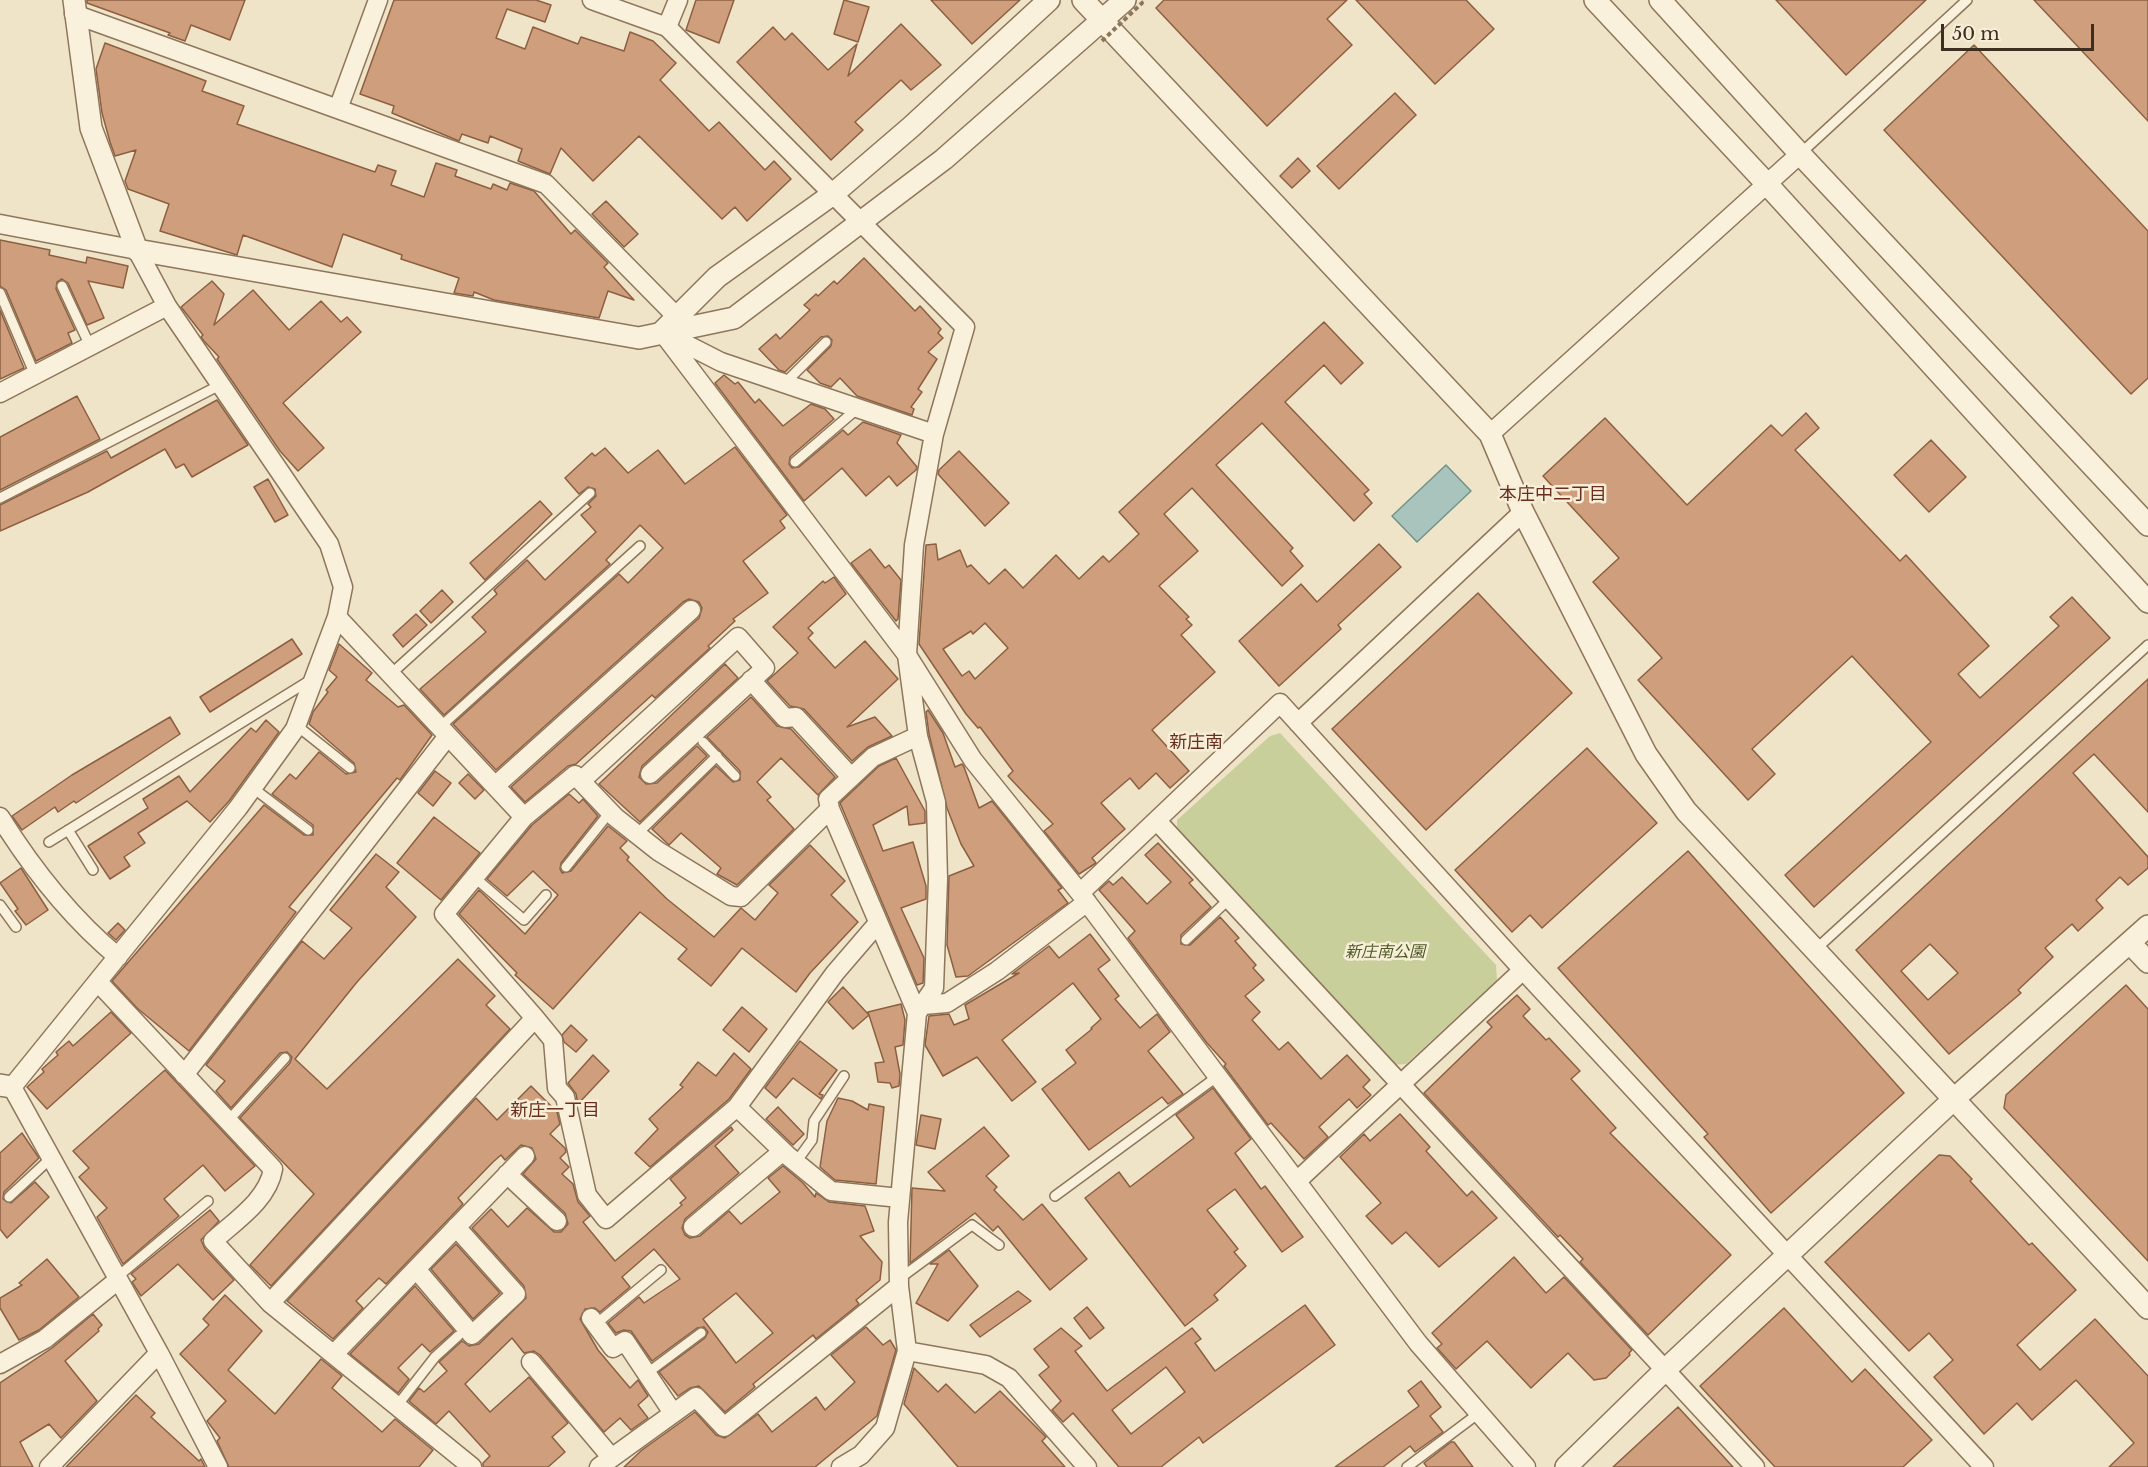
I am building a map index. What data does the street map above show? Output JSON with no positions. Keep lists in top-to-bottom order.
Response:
{
  "districts": ["本庄中二丁目", "新庄南", "新庄一丁目"],
  "parks": ["新庄南公園"],
  "scale_bar": "50 m"
}
